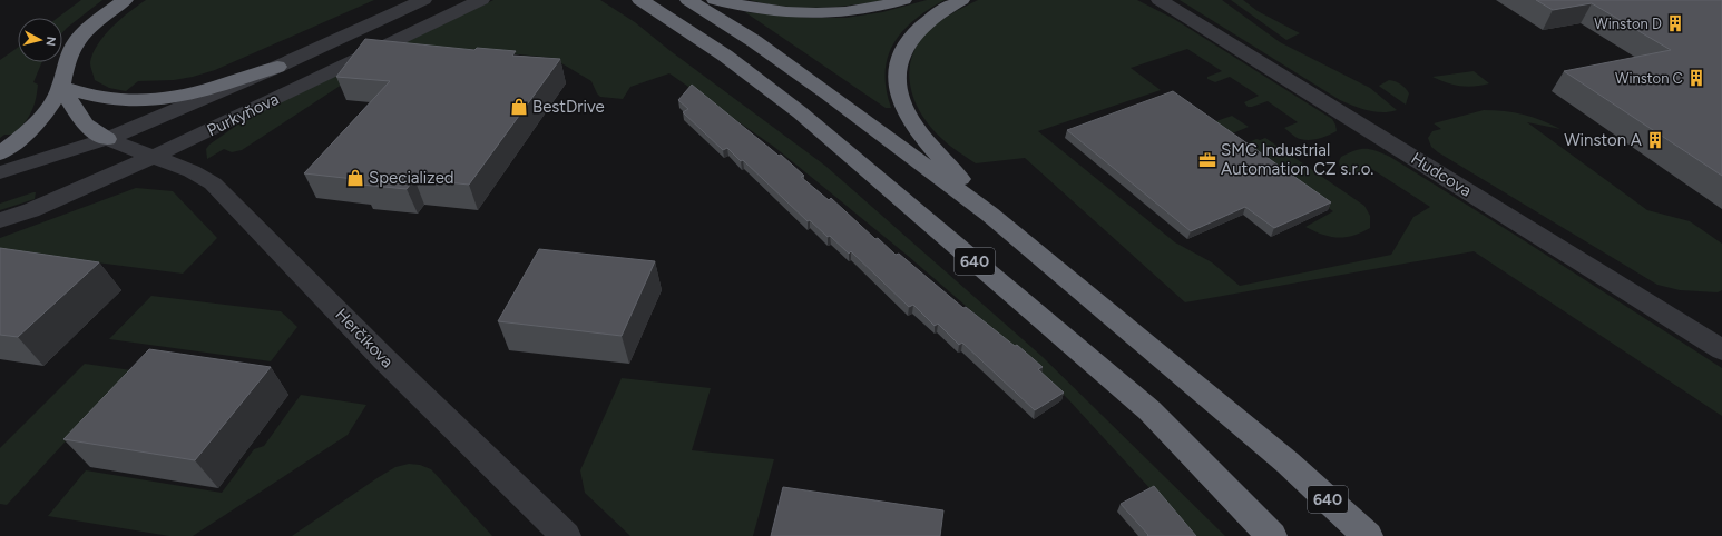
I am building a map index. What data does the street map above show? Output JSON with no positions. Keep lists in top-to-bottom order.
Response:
{
  "streets": {
    "highway": ["640"],
    "street": ["Purkyňova", "Hudcova", "Herčíkova"]
  },
  "crossings": [
    ["Purkyňova", "Herčíkova"]
  ],
  "places": {
    "building": ["Winston D", "Winston C", "Winston A"],
    "shop": ["BestDrive", "Specialized"],
    "office": ["SMC Industrial Automation CZ s.r.o."]
  },
  "north": "right"
}
